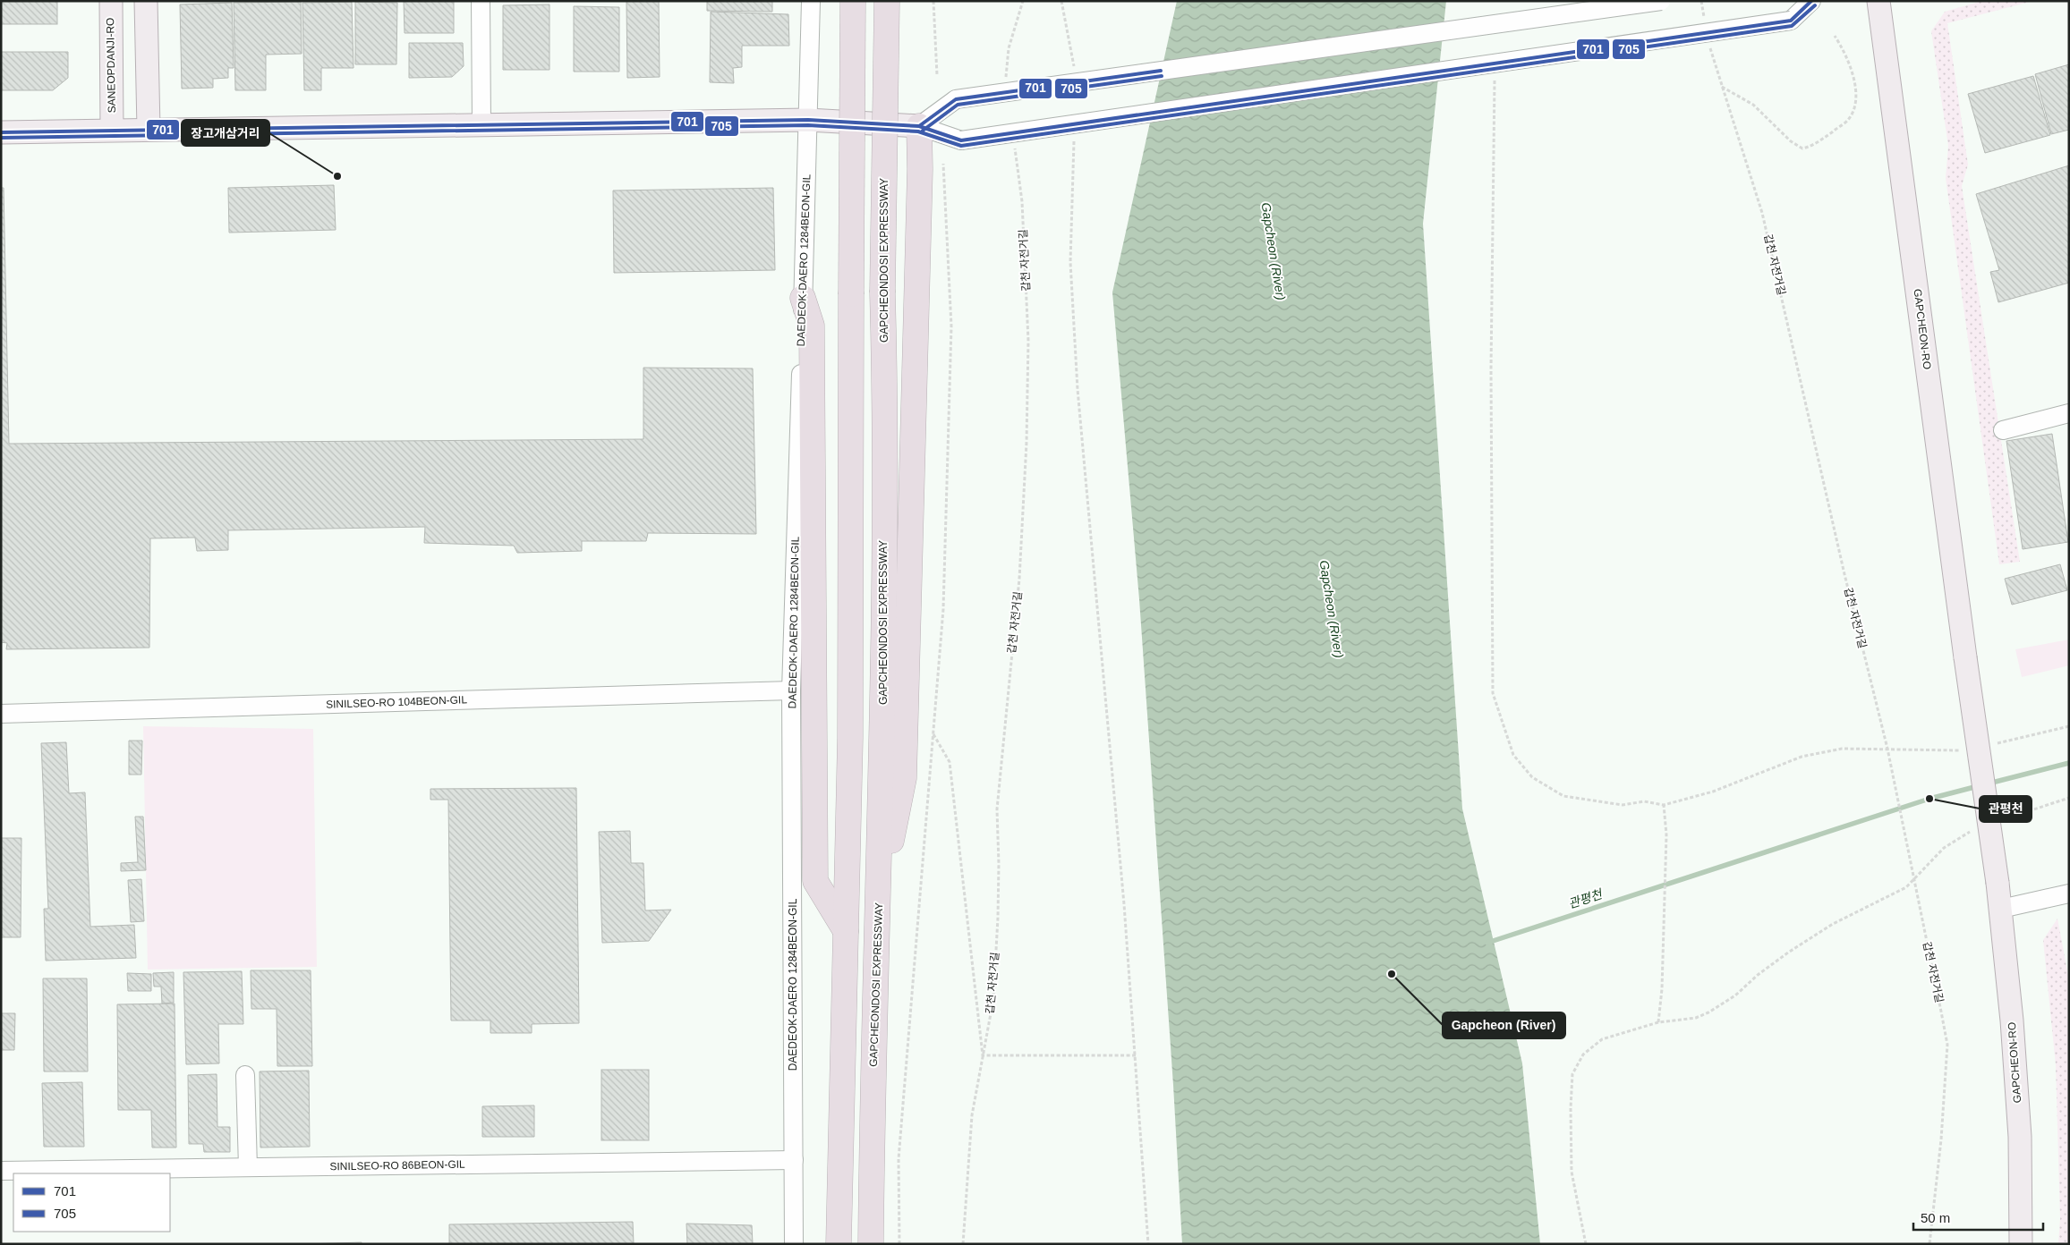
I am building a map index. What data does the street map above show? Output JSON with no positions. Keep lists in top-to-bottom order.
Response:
{
  "streets": {
    "highway": ["GAPCHEONDOSI EXPRESSWAY"],
    "main road": ["SANEOPDANJI-RO", "GAPCHEON-RO"],
    "street": ["DAEDEOK-DAERO 1284BEON-GIL", "SINILSEO-RO 104BEON-GIL", "SINILSEO-RO 86BEON-GIL"],
    "path": ["갑천 자전거길"]
  },
  "crossings": [
    ["DAEDEOK-DAERO 1284BEON-GIL", "SINILSEO-RO 104BEON-GIL"],
    ["DAEDEOK-DAERO 1284BEON-GIL", "SINILSEO-RO 86BEON-GIL"]
  ],
  "water": ["Gapcheon (River)", "관평천"],
  "places": ["장고개삼거리", "관평천", "Gapcheon (River)"],
  "lines": ["transit line 701", "transit line 705"],
  "legend": ["701", "705"],
  "scale_bar": "50 m"
}
